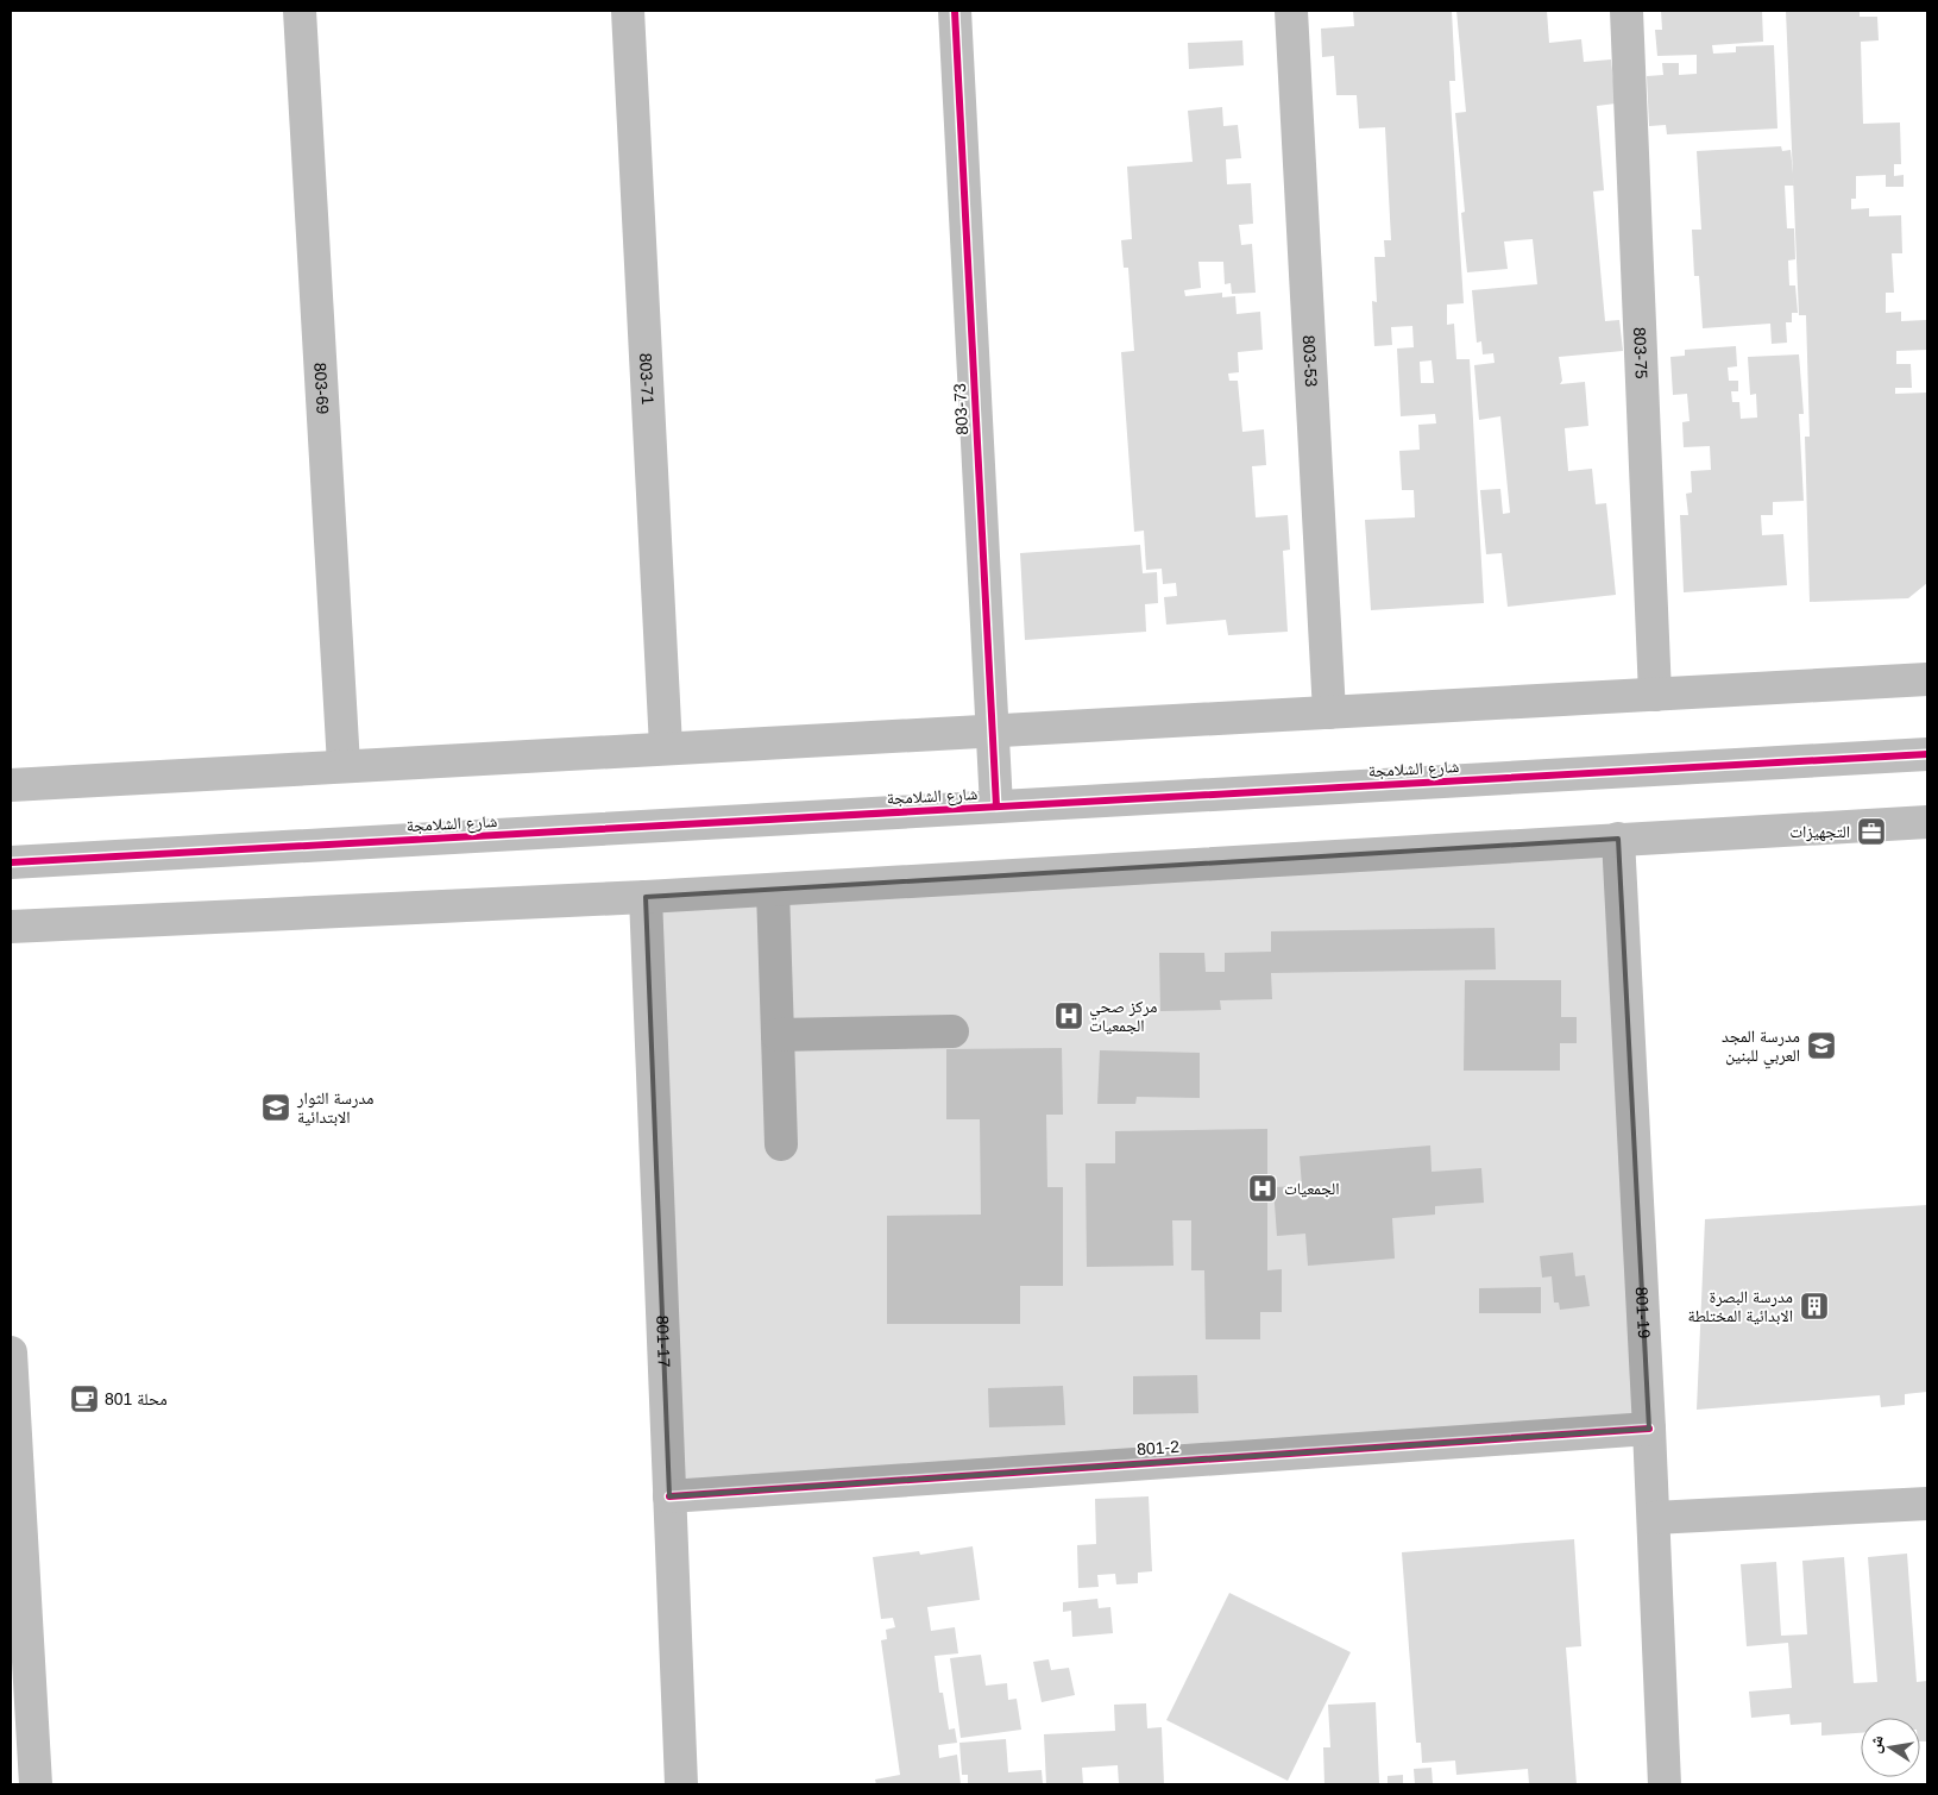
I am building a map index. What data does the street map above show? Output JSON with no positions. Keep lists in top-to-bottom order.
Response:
{
  "streets": {
    "street": [
      "803-75",
      "803-53",
      "803-71",
      "803-69",
      "803-73",
      "شارع الشلامجة",
      "801-19",
      "801-17",
      "801-2"
    ]
  },
  "crossings": [
    ["803-73", "شارع الشلامجة"],
    ["801-19", "801-2"],
    ["801-17", "801-2"]
  ],
  "places": {
    "office": ["التجهيزات"],
    "hospital": ["مركز صحي الجمعيات", "الجمعيات"],
    "school or university": ["مدرسة المجد العربي للبنين", "مدرسة الثوار الابتدائية"],
    "building": ["مدرسة البصرة الابدائية المختلطة"],
    "cafe": ["محلة 801"]
  },
  "north": "left"
}
